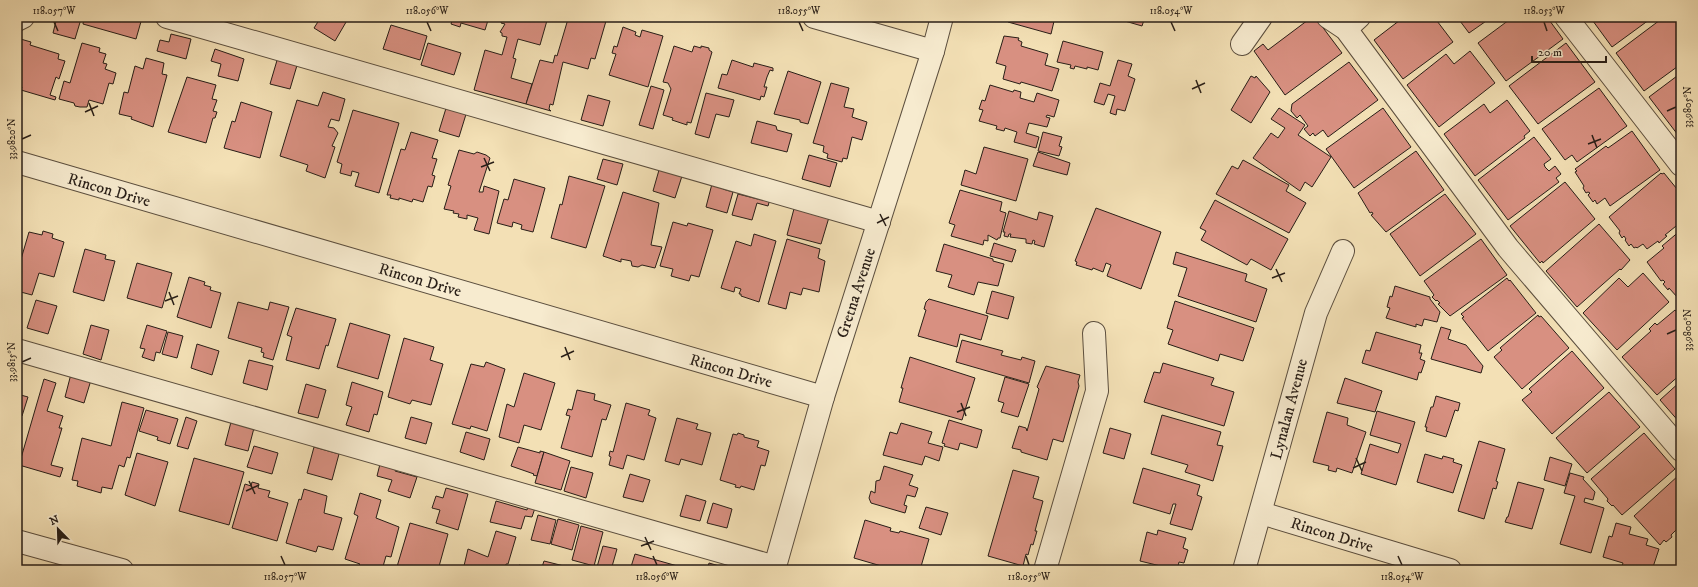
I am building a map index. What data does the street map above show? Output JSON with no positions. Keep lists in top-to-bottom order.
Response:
{
  "streets": {
    "street": ["Rincon Drive", "Gretna Avenue", "Lynalan Avenue"]
  },
  "crossings": [
    ["Rincon Drive", "Gretna Avenue"],
    ["Rincon Drive", "Lynalan Avenue"]
  ],
  "scale_bar": "20 m",
  "north": "top left",
  "coordinates": [
    "118.057°W",
    "118.056°W",
    "118.055°W",
    "118.054°W",
    "118.053°W",
    "33.9805°N",
    "33.9820°N",
    "33.9800°N",
    "33.9815°N"
  ]
}
